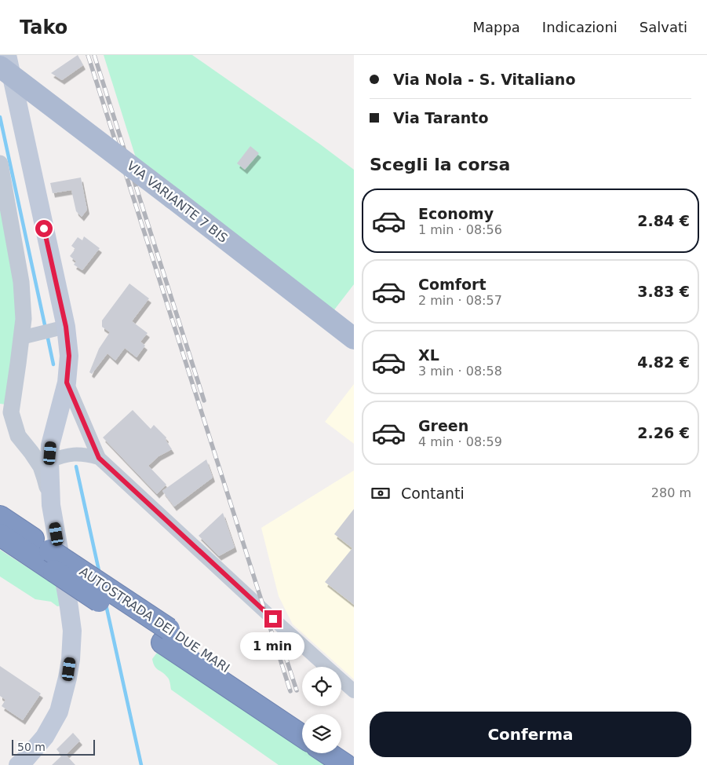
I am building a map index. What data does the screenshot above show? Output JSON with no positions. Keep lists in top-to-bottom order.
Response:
{
  "streets": {
    "highway": ["AUTOSTRADA DEI DUE MARI"],
    "main road": ["VIA VARIANTE 7 BIS"]
  },
  "scale_bar": "50 m",
  "page": {
    "header": "Tako",
    "nav": ["Mappa", "Indicazioni", "Salvati"],
    "banner": ["Via Nola - S. Vitaliano", "Via Taranto"],
    "heading": "Scegli la corsa",
    "list": [
      {
        "name": "Economy",
        "note": "1 min · 08:56",
        "value": "2.84 €"
      },
      {
        "name": "Comfort",
        "note": "2 min · 08:57",
        "value": "3.83 €"
      },
      {
        "name": "XL",
        "note": "3 min · 08:58",
        "value": "4.82 €"
      },
      {
        "name": "Green",
        "note": "4 min · 08:59",
        "value": "2.26 €"
      }
    ],
    "pay": ["Contanti", "280 m"],
    "bubble": "1 min",
    "buttons": "Conferma",
    "scale": "50 m"
  }
}
